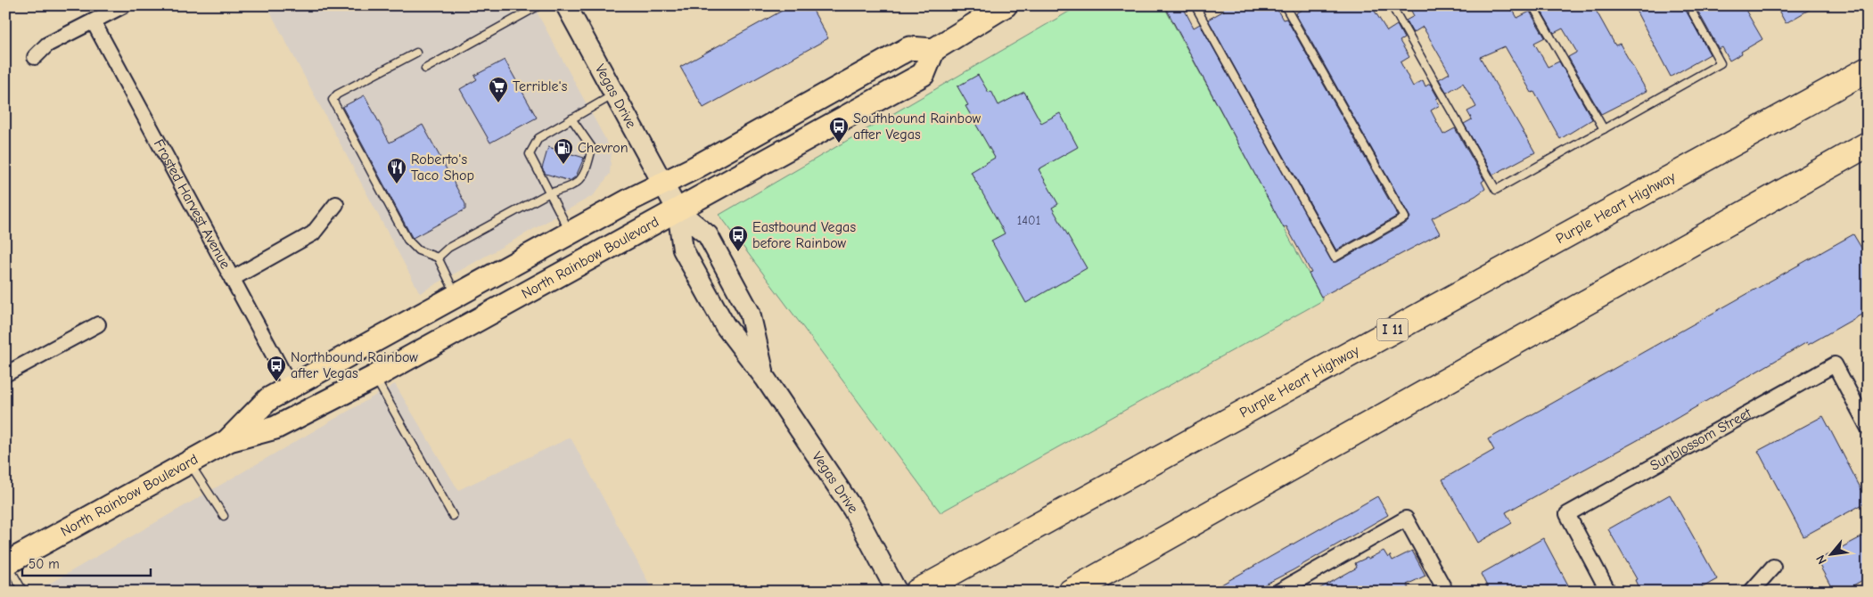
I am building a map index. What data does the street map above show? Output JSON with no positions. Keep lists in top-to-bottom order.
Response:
{
  "streets": {
    "highway": ["Purple Heart Highway", "I 11"],
    "main road": ["Vegas Drive", "North Rainbow Boulevard"],
    "street": ["Frosted Harvest Avenue", "Sunblossom Street"]
  },
  "crossings": [
    ["Vegas Drive", "North Rainbow Boulevard"],
    ["Frosted Harvest Avenue", "North Rainbow Boulevard"]
  ],
  "places": {
    "supermarket": ["Terrible's"],
    "bus stop": ["Southbound Rainbow after Vegas", "Eastbound Vegas before Rainbow", "Northbound Rainbow after Vegas"],
    "fuel station": ["Chevron"],
    "restaurant": ["Roberto's Taco Shop"]
  },
  "house_numbers": ["1401"],
  "scale_bar": "50 m",
  "north": "bottom left"
}
